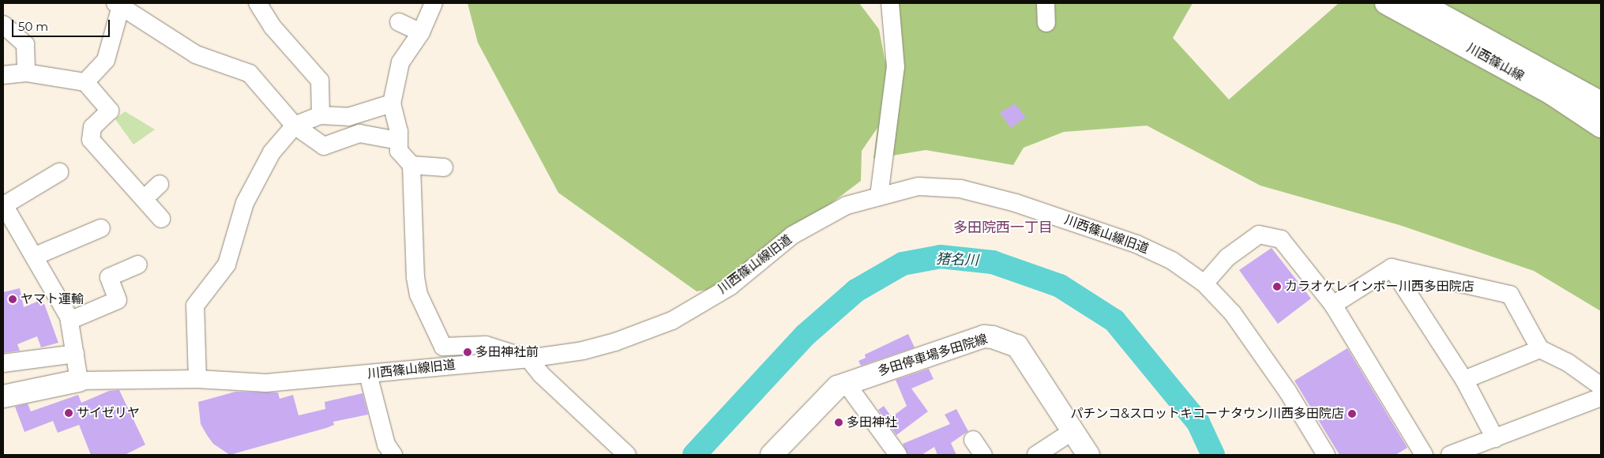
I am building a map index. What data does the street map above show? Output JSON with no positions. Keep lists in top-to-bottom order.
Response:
{
  "streets": {
    "main road": ["川西篠山線", "多田停車場多田院線"],
    "street": ["川西篠山線旧道"]
  },
  "districts": ["多田院西一丁目"],
  "water": ["猪名川"],
  "places": [
    "カラオケレインボー川西多田院店",
    "ヤマト運輸",
    "多田神社前",
    "サイゼリヤ",
    "パチンコ&スロットキコーナタウン川西多田院店",
    "多田神社"
  ],
  "scale_bar": "50 m"
}
